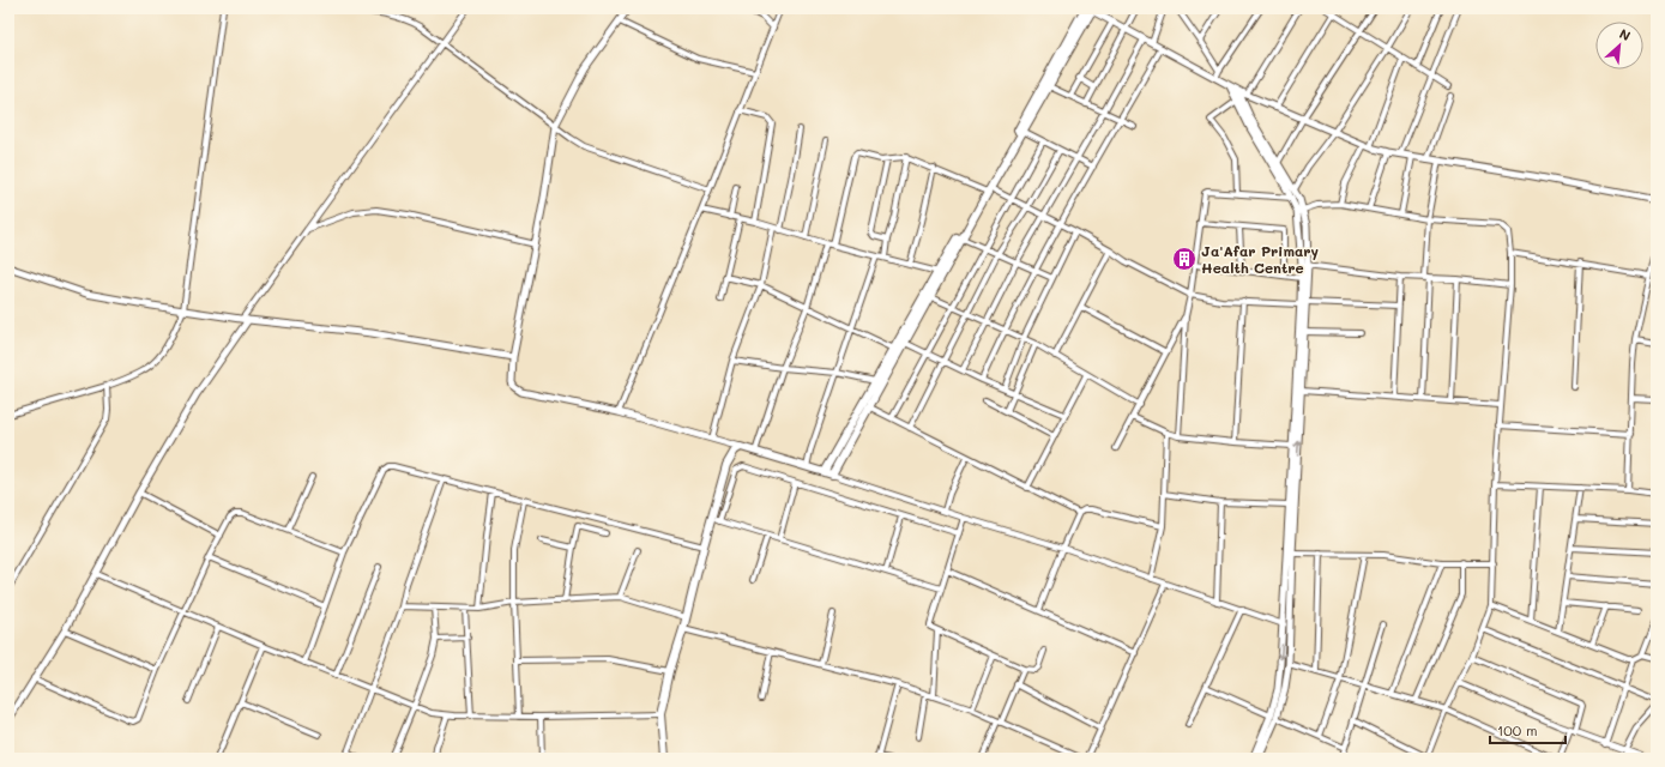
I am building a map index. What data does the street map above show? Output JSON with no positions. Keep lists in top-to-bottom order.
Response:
{
  "places": {
    "building": ["Ja'Afar Primary Health Centre"]
  },
  "scale_bar": "100 m",
  "north": "top right"
}
